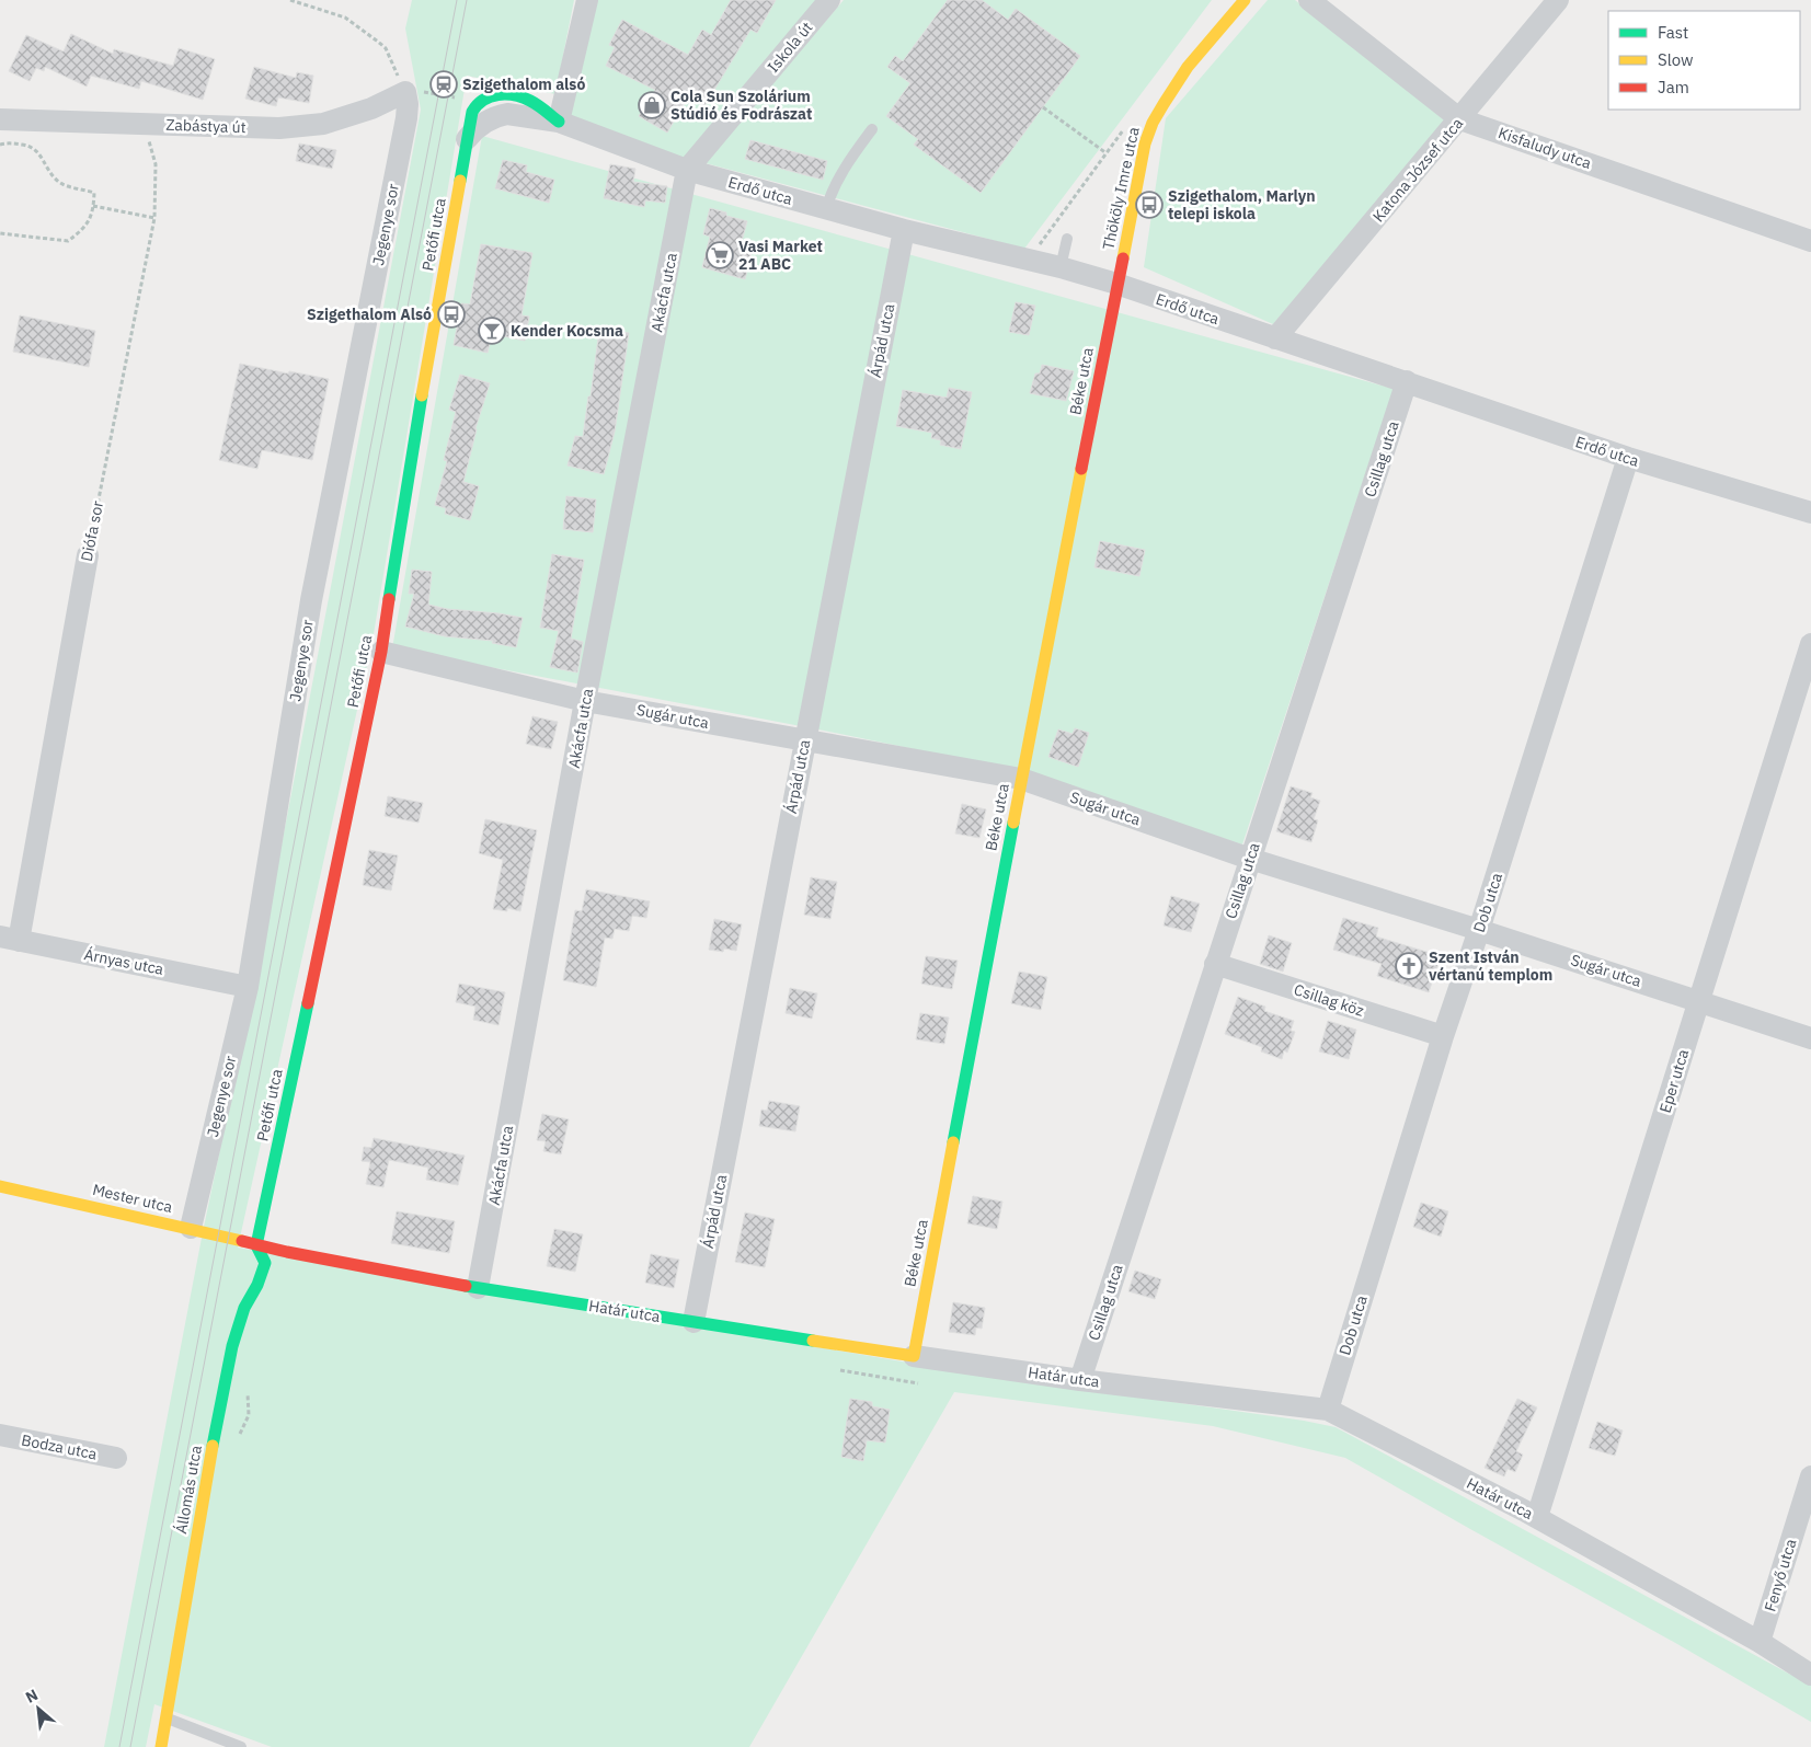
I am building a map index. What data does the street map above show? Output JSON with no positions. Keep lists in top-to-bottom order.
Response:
{
  "streets": {
    "street": [
      "Iskola út",
      "Zabástya út",
      "Kisfaludy utca",
      "Katona József utca",
      "Thököly Imre utca",
      "Erdő utca",
      "Jegenye sor",
      "Petőfi utca",
      "Akácfa utca",
      "Árpád utca",
      "Béke utca",
      "Csillag utca",
      "Diófa sor",
      "Sugár utca",
      "Dob utca",
      "Árnyas utca",
      "Csillag köz",
      "Eper utca",
      "Mester utca",
      "Határ utca",
      "Bodza utca",
      "Állomás utca",
      "Fenyő utca"
    ]
  },
  "crossings": [
    ["Iskola út", "Erdő utca"],
    ["Iskola út", "Akácfa utca"],
    ["Zabástya út", "Jegenye sor"],
    ["Zabástya út", "Diófa sor"],
    ["Kisfaludy utca", "Katona József utca"],
    ["Katona József utca", "Erdő utca"],
    ["Thököly Imre utca", "Erdő utca"],
    ["Thököly Imre utca", "Béke utca"],
    ["Erdő utca", "Petőfi utca"],
    ["Erdő utca", "Akácfa utca"],
    ["Erdő utca", "Árpád utca"],
    ["Erdő utca", "Béke utca"],
    ["Erdő utca", "Csillag utca"],
    ["Erdő utca", "Dob utca"],
    ["Jegenye sor", "Árnyas utca"],
    ["Jegenye sor", "Mester utca"],
    ["Petőfi utca", "Sugár utca"],
    ["Petőfi utca", "Mester utca"],
    ["Petőfi utca", "Határ utca"],
    ["Petőfi utca", "Állomás utca"],
    ["Akácfa utca", "Sugár utca"],
    ["Akácfa utca", "Határ utca"],
    ["Árpád utca", "Sugár utca"],
    ["Árpád utca", "Határ utca"],
    ["Béke utca", "Sugár utca"],
    ["Béke utca", "Határ utca"],
    ["Csillag utca", "Sugár utca"],
    ["Csillag utca", "Csillag köz"],
    ["Csillag utca", "Határ utca"],
    ["Diófa sor", "Árnyas utca"],
    ["Sugár utca", "Dob utca"],
    ["Sugár utca", "Eper utca"],
    ["Dob utca", "Csillag köz"],
    ["Dob utca", "Határ utca"],
    ["Eper utca", "Határ utca"],
    ["Mester utca", "Határ utca"],
    ["Mester utca", "Állomás utca"],
    ["Határ utca", "Állomás utca"],
    ["Határ utca", "Fenyő utca"]
  ],
  "places": {
    "station": ["Szigethalom alsó"],
    "shop": ["Cola Sun Szolárium Stúdió és Fodrászat"],
    "bus stop": ["Szigethalom, Marlyn telepi iskola", "Szigethalom Alsó"],
    "supermarket": ["Vasi Market 21 ABC"],
    "bar": ["Kender Kocsma"],
    "church": ["Szent István vértanú templom"]
  },
  "legend": ["Fast", "Slow", "Jam"],
  "north": "top left"
}
